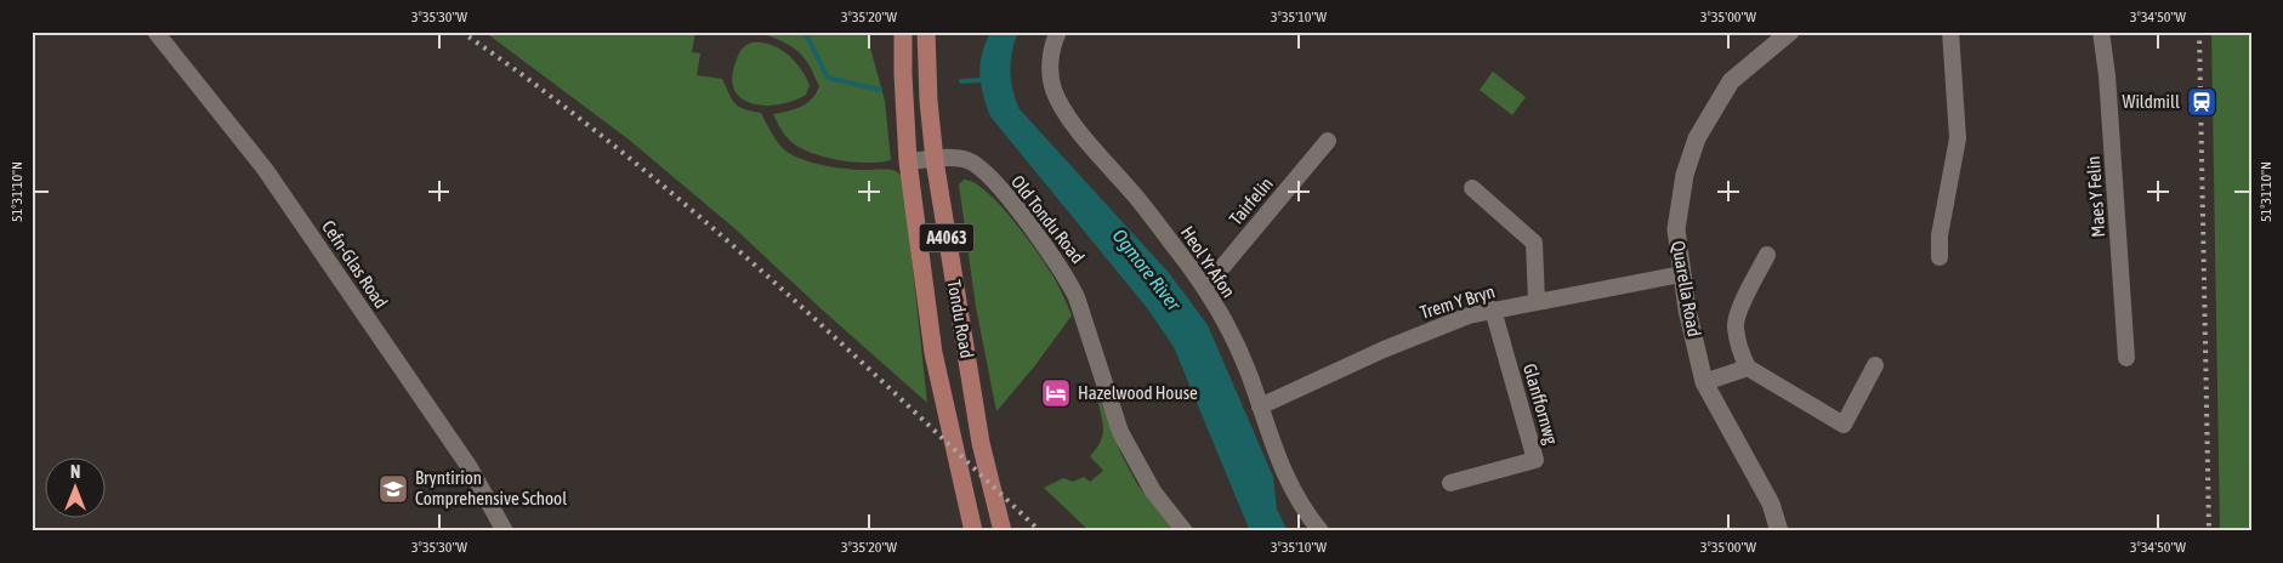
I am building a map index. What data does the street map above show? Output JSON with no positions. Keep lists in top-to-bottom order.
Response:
{
  "streets": {
    "main road": ["A4063", "Tondu Road"],
    "street": [
      "Maes Y Felin",
      "Tairfelin",
      "Old Tondu Road",
      "Heol Yr Afon",
      "Cefn-Glas Road",
      "Quarella Road",
      "Trem Y Bryn",
      "Glanffornwg"
    ]
  },
  "crossings": [
    ["Tairfelin", "Heol Yr Afon"],
    ["Old Tondu Road", "Tondu Road"],
    ["Heol Yr Afon", "Trem Y Bryn"],
    ["Quarella Road", "Trem Y Bryn"],
    ["Trem Y Bryn", "Glanffornwg"]
  ],
  "water": ["Ogmore River"],
  "places": {
    "station": ["Wildmill"],
    "hotel": ["Hazelwood House"],
    "school or university": ["Bryntirion Comprehensive School"]
  },
  "north": "top",
  "coordinates": [
    "3°35'30\"W",
    "3°35'20\"W",
    "3°35'10\"W",
    "3°35'00\"W",
    "3°34'50\"W",
    "51°31'10\"N"
  ]
}
